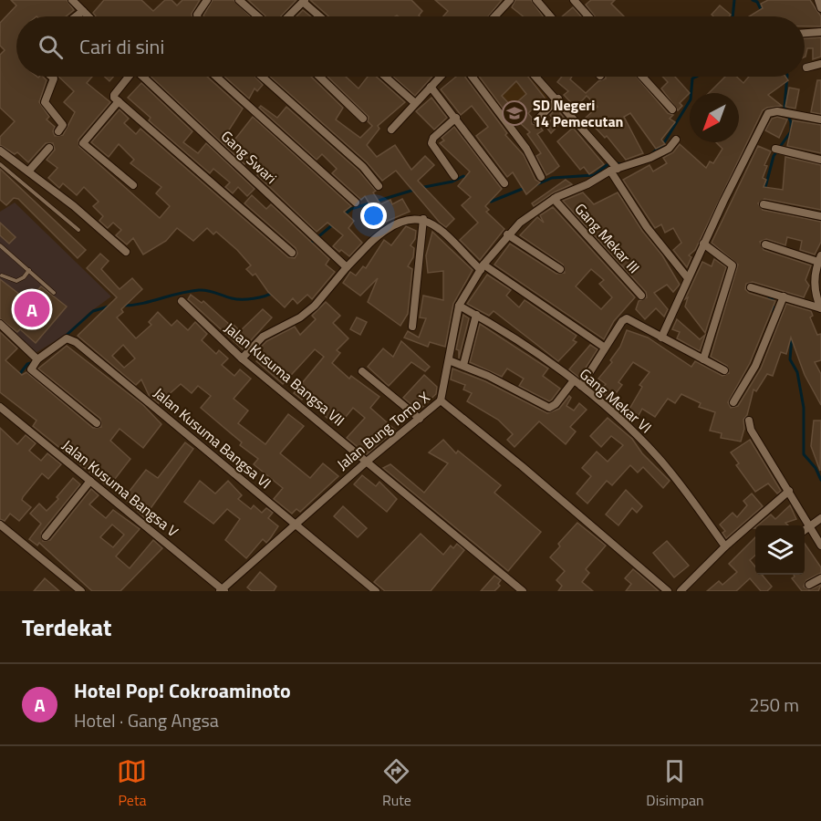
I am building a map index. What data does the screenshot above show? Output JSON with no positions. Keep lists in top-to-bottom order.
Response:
{
  "streets": {
    "street": [
      "Gang Swari",
      "Gang Mekar III",
      "Jalan Kusuma Bangsa VII",
      "Gang Mekar VI",
      "Jalan Bung Tomo X",
      "Jalan Kusuma Bangsa VI",
      "Jalan Kusuma Bangsa V"
    ]
  },
  "crossings": [
    ["Jalan Kusuma Bangsa VII", "Jalan Bung Tomo X"],
    ["Jalan Bung Tomo X", "Jalan Kusuma Bangsa VI"],
    ["Jalan Bung Tomo X", "Jalan Kusuma Bangsa V"]
  ],
  "places": {
    "school or university": ["SD Negeri 14 Pemecutan"]
  },
  "north": "bottom left",
  "page": {
    "search": "Cari di sini",
    "pins": "A",
    "heading": "Terdekat",
    "list": [
      {
        "mark": "A",
        "name": "Hotel Pop! Cokroaminoto",
        "note": "Hotel · Gang Angsa",
        "value": "250 m"
      }
    ],
    "nav": ["Peta", "Rute", "Disimpan"]
  }
}
